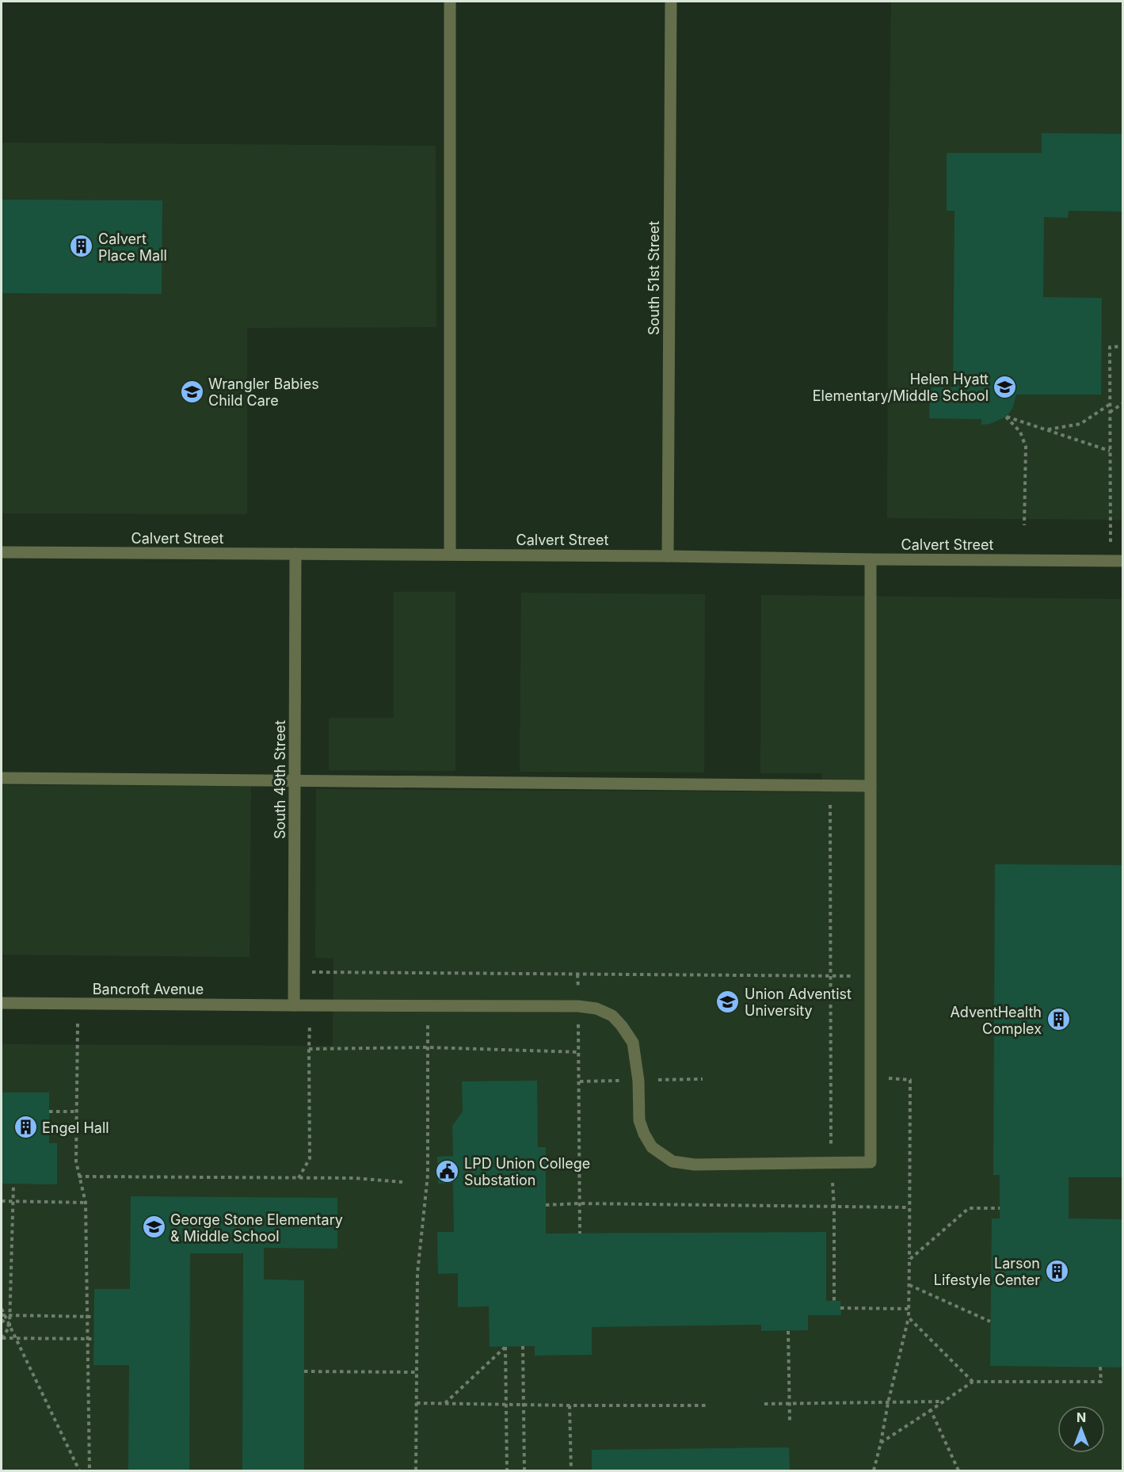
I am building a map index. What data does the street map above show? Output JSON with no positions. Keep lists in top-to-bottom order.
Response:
{
  "streets": {
    "street": [
      "South 51st Street",
      "Calvert Street",
      "South 49th Street",
      "Bancroft Avenue"
    ]
  },
  "crossings": [
    ["South 51st Street", "Calvert Street"],
    ["Calvert Street", "South 49th Street"],
    ["South 49th Street", "Bancroft Avenue"]
  ],
  "places": {
    "building": [
      "Calvert Place Mall",
      "AdventHealth Complex",
      "Engel Hall",
      "Larson Lifestyle Center"
    ],
    "school or university": [
      "Helen Hyatt Elementary/Middle School",
      "Wrangler Babies Child Care",
      "Union Adventist University",
      "George Stone Elementary & Middle School"
    ],
    "public building": ["LPD Union College Substation"]
  },
  "north": "top"
}
